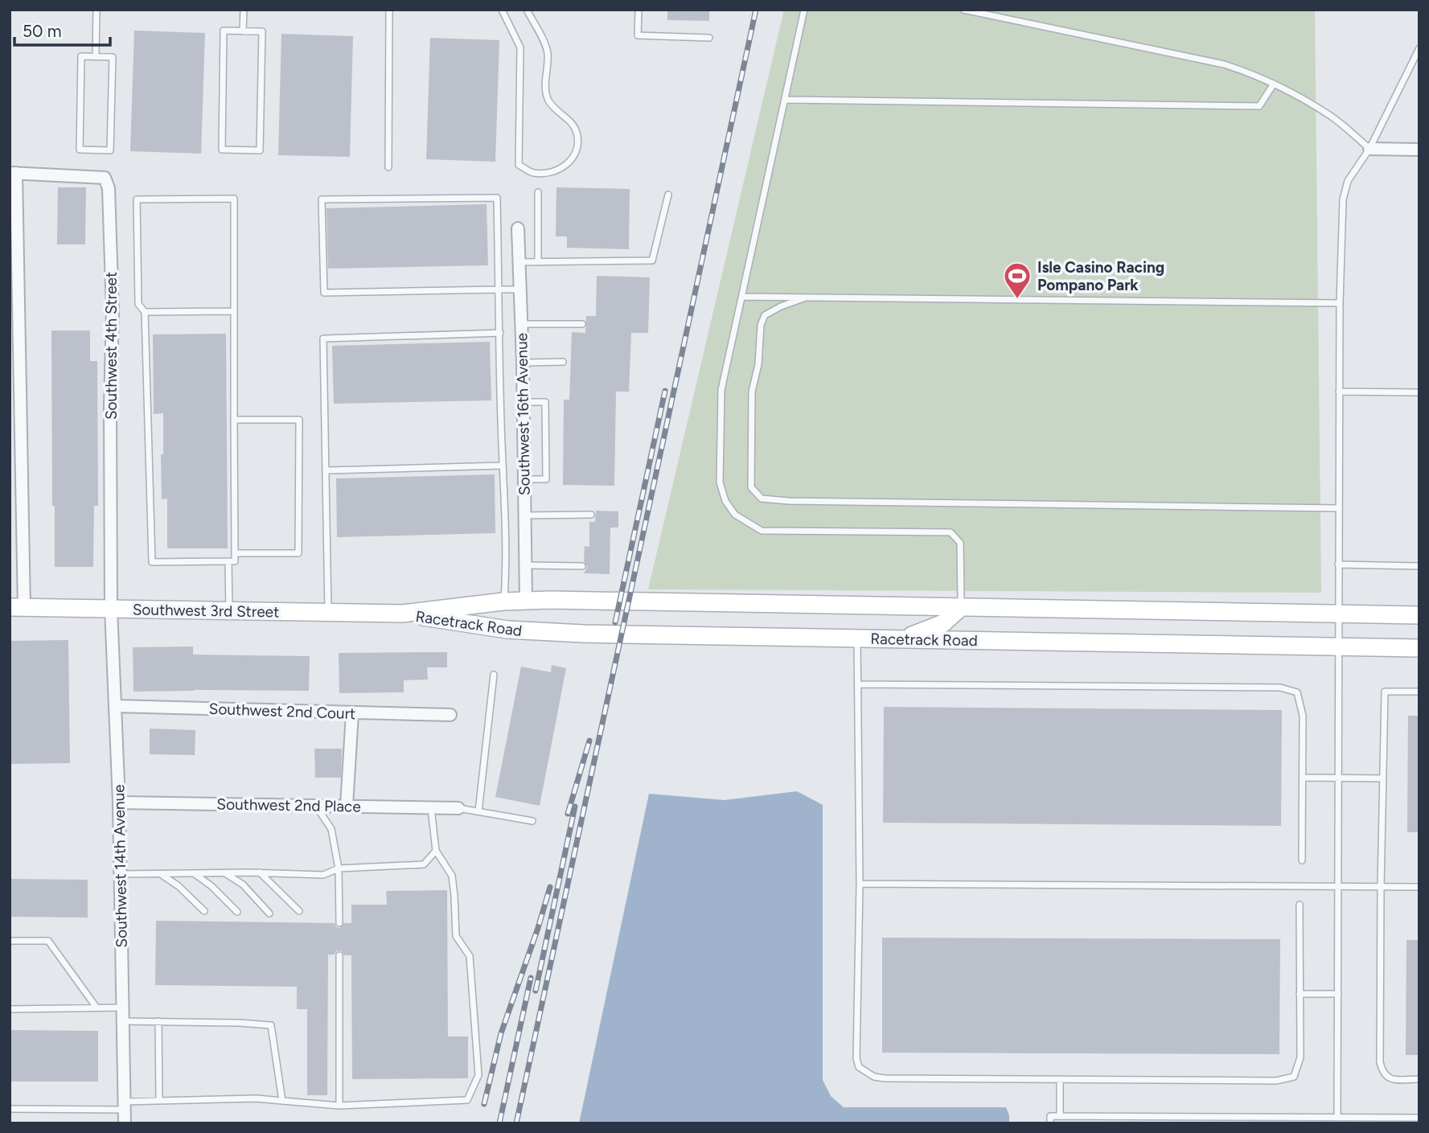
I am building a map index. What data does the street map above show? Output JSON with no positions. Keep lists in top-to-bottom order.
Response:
{
  "streets": {
    "street": [
      "Southwest 4th Street",
      "Southwest 16th Avenue",
      "Southwest 3rd Street",
      "Racetrack Road",
      "Southwest 2nd Court",
      "Southwest 2nd Place",
      "Southwest 14th Avenue"
    ]
  },
  "crossings": [
    ["Southwest 4th Street", "Southwest 3rd Street"],
    ["Southwest 4th Street", "Southwest 14th Avenue"],
    ["Southwest 16th Avenue", "Racetrack Road"],
    ["Southwest 3rd Street", "Racetrack Road"],
    ["Southwest 3rd Street", "Southwest 14th Avenue"],
    ["Southwest 2nd Court", "Southwest 14th Avenue"],
    ["Southwest 2nd Place", "Southwest 14th Avenue"]
  ],
  "places": {
    "sports": ["Isle Casino Racing Pompano Park"]
  },
  "scale_bar": "50 m"
}
